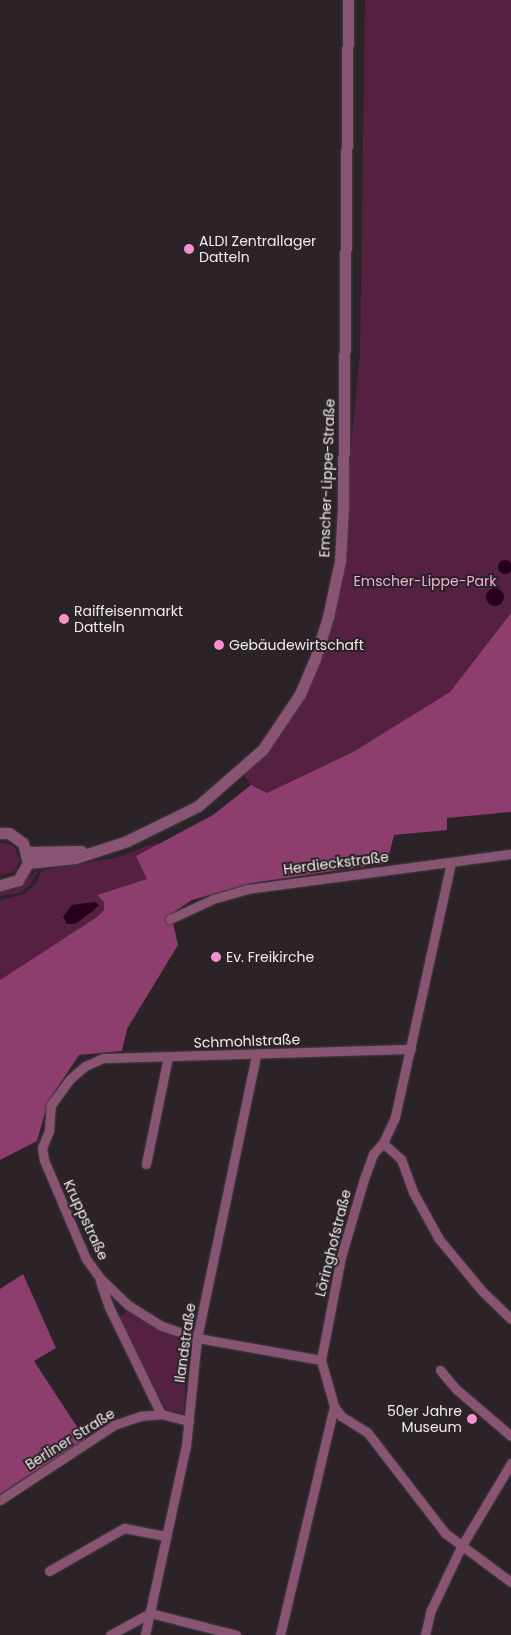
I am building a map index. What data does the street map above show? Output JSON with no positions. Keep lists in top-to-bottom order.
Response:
{
  "streets": {
    "street": [
      "Emscher-Lippe-Straße",
      "Herdieckstraße",
      "Schmohlstraße",
      "Kruppstraße",
      "Löringhofstraße",
      "Ilandstraße",
      "Berliner Straße"
    ]
  },
  "crossings": [
    ["Herdieckstraße", "Löringhofstraße"],
    ["Schmohlstraße", "Kruppstraße"],
    ["Schmohlstraße", "Löringhofstraße"],
    ["Schmohlstraße", "Ilandstraße"],
    ["Kruppstraße", "Löringhofstraße"],
    ["Kruppstraße", "Ilandstraße"],
    ["Ilandstraße", "Berliner Straße"]
  ],
  "parks": ["Emscher-Lippe-Park"],
  "places": [
    "ALDI Zentrallager Datteln",
    "Raiffeisenmarkt Datteln",
    "Gebäudewirtschaft",
    "Ev. Freikirche",
    "50er Jahre Museum"
  ]
}
